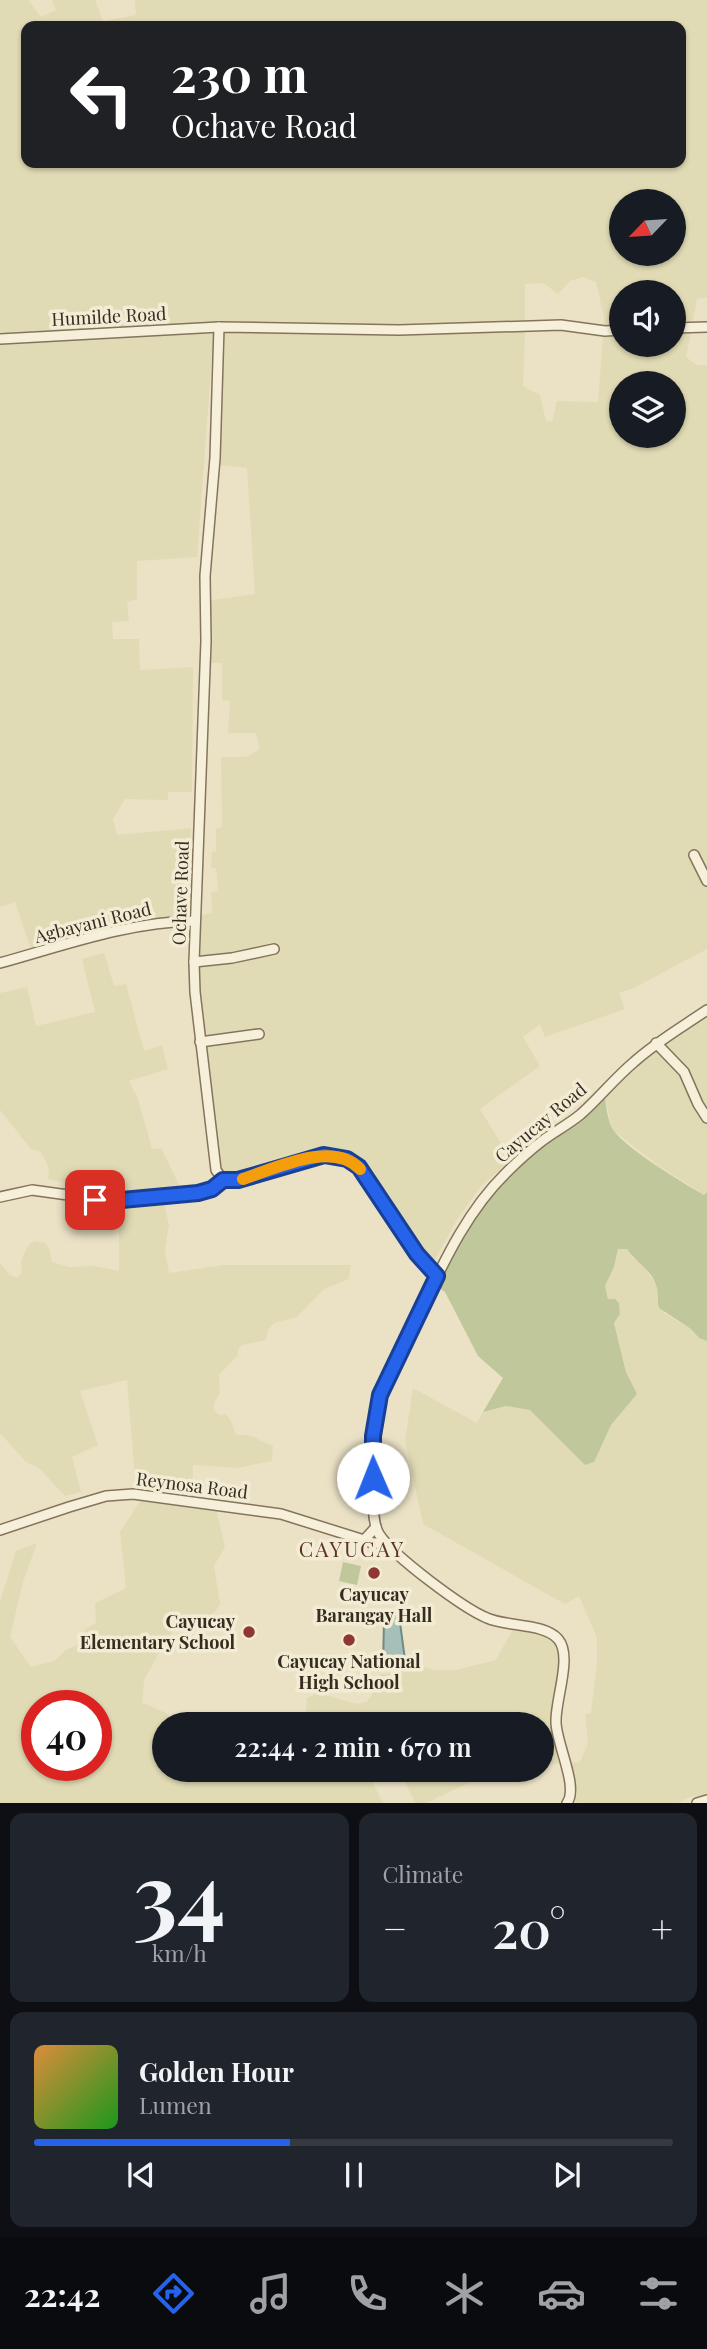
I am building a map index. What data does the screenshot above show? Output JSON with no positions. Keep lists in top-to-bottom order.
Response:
{
  "streets": {
    "street": [
      "Humilde Road",
      "Ochave Road",
      "Agbayani Road",
      "Cayucay Road",
      "Reynosa Road"
    ]
  },
  "crossings": [
    ["Humilde Road", "Ochave Road"],
    ["Ochave Road", "Agbayani Road"],
    ["Cayucay Road", "Reynosa Road"]
  ],
  "districts": ["CAYUCAY"],
  "places": ["Cayucay Barangay Hall", "Cayucay Elementary School", "Cayucay National High School"],
  "north": "bottom left",
  "page": {
    "turn": ["230 m", "Ochave Road"],
    "limit": "40",
    "trip": "22:44 · 2 min · 670 m",
    "tile": [
      ["34", "km/h"],
      "Climate"
    ],
    "heat": ["−", "20°", "+"],
    "song": ["Golden Hour", "Lumen"],
    "tabs": "22:42"
  }
}
